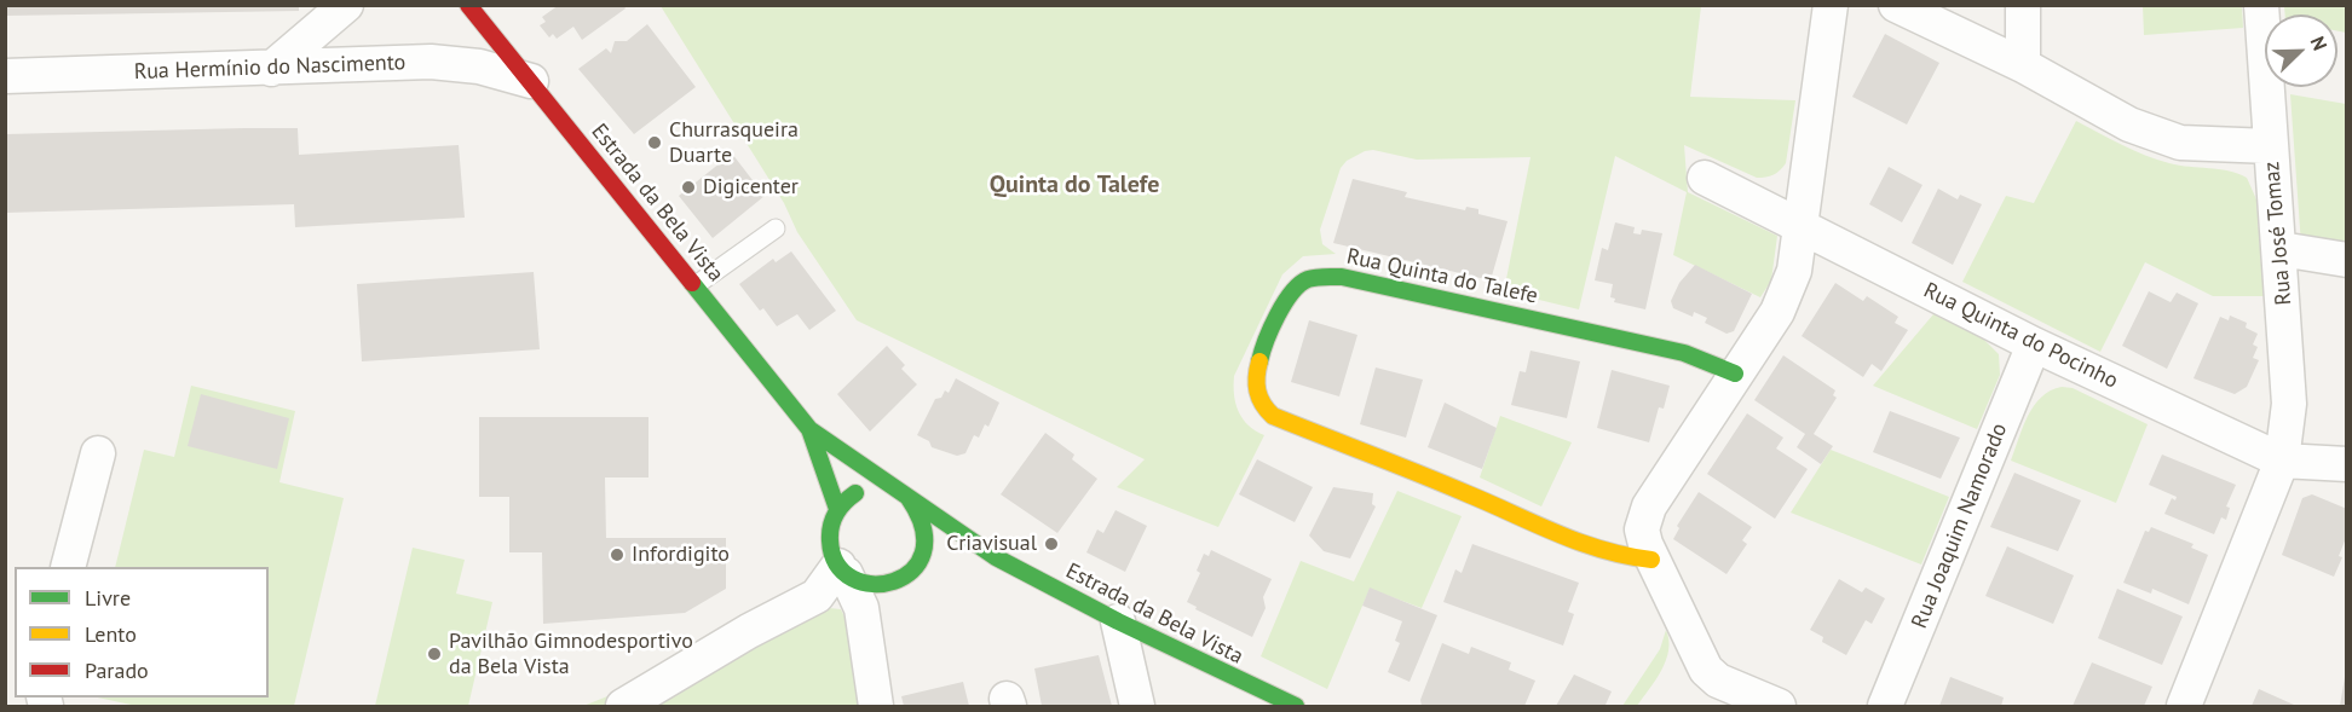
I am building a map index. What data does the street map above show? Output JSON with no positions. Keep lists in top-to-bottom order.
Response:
{
  "streets": {
    "street": [
      "Rua Hermínio do Nascimento",
      "Estrada da Bela Vista",
      "Rua José Tomaz",
      "Rua Quinta do Talefe",
      "Rua Quinta do Pocinho",
      "Rua Joaquim Namorado"
    ]
  },
  "crossings": [
    ["Rua Hermínio do Nascimento", "Estrada da Bela Vista"],
    ["Rua José Tomaz", "Rua Quinta do Pocinho"],
    ["Rua Quinta do Pocinho", "Rua Joaquim Namorado"]
  ],
  "districts": ["Quinta do Talefe"],
  "places": [
    "Churrasqueira Duarte",
    "Digicenter",
    "Criavisual",
    "Infordigito",
    "Pavilhão Gimnodesportivo da Bela Vista"
  ],
  "legend": ["Livre", "Lento", "Parado"],
  "north": "top right"
}
